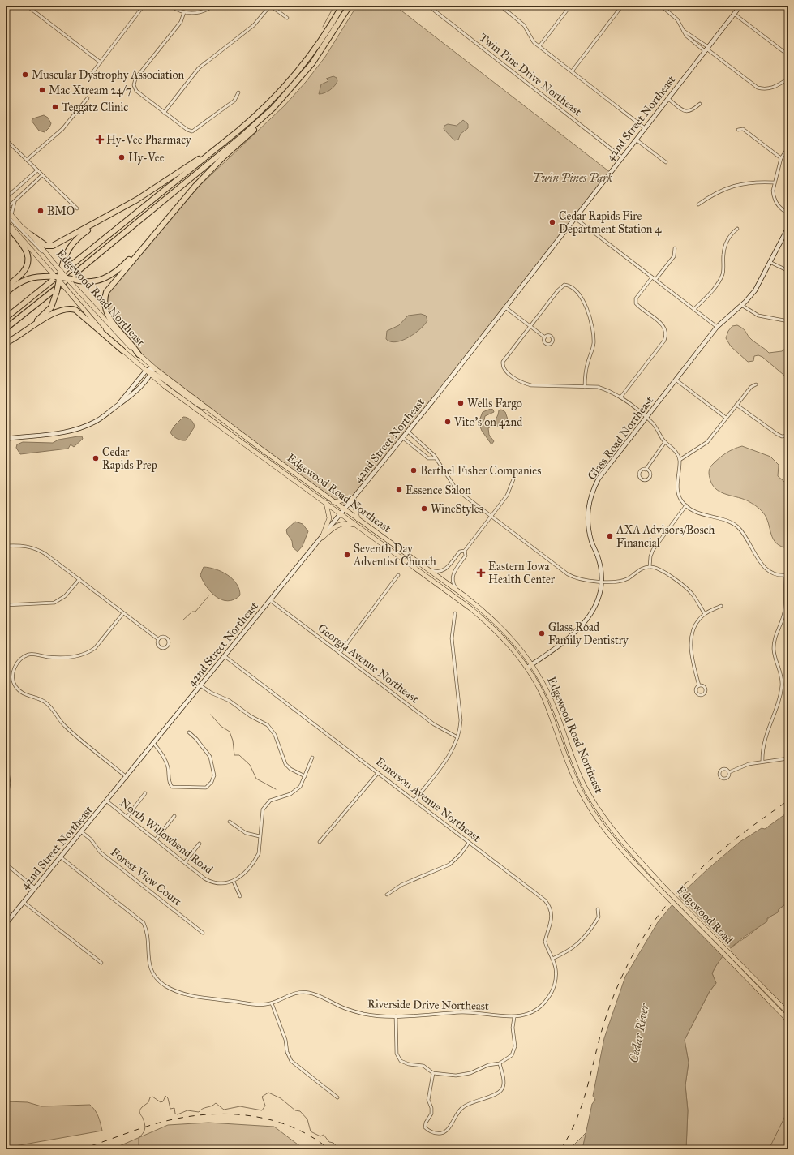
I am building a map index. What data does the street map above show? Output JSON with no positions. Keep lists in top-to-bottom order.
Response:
{
  "streets": {
    "main road": ["Edgewood Road Northeast", "Edgewood Road"],
    "street": [
      "Twin Pine Drive Northeast",
      "42nd Street Northeast",
      "Glass Road Northeast",
      "Georgia Avenue Northeast",
      "Emerson Avenue Northeast",
      "North Willowbend Road",
      "Forest View Court",
      "Riverside Drive Northeast"
    ]
  },
  "crossings": [
    ["Twin Pine Drive Northeast", "42nd Street Northeast"],
    ["42nd Street Northeast", "Edgewood Road Northeast"],
    ["42nd Street Northeast", "Georgia Avenue Northeast"],
    ["42nd Street Northeast", "Emerson Avenue Northeast"],
    ["42nd Street Northeast", "North Willowbend Road"],
    ["42nd Street Northeast", "Forest View Court"],
    ["42nd Street Northeast", "Riverside Drive Northeast"],
    ["Edgewood Road Northeast", "Glass Road Northeast"],
    ["Edgewood Road Northeast", "Edgewood Road"],
    ["Emerson Avenue Northeast", "Riverside Drive Northeast"]
  ],
  "water": ["Cedar River"],
  "parks": ["Twin Pines Park"],
  "places": {
    "other": [
      "Muscular Dystrophy Association",
      "Mac Xtream 24/7",
      "Teggatz Clinic",
      "Hy-Vee",
      "BMO",
      "Cedar Rapids Fire Department Station 4",
      "Wells Fargo",
      "Vito's on 42nd",
      "Cedar Rapids Prep",
      "Berthel Fisher Companies",
      "Essence Salon",
      "WineStyles",
      "AXA Advisors/Bosch Financial",
      "Seventh Day Adventist Church",
      "Glass Road Family Dentistry"
    ],
    "health": ["Hy-Vee Pharmacy", "Eastern Iowa Health Center"]
  }
}
